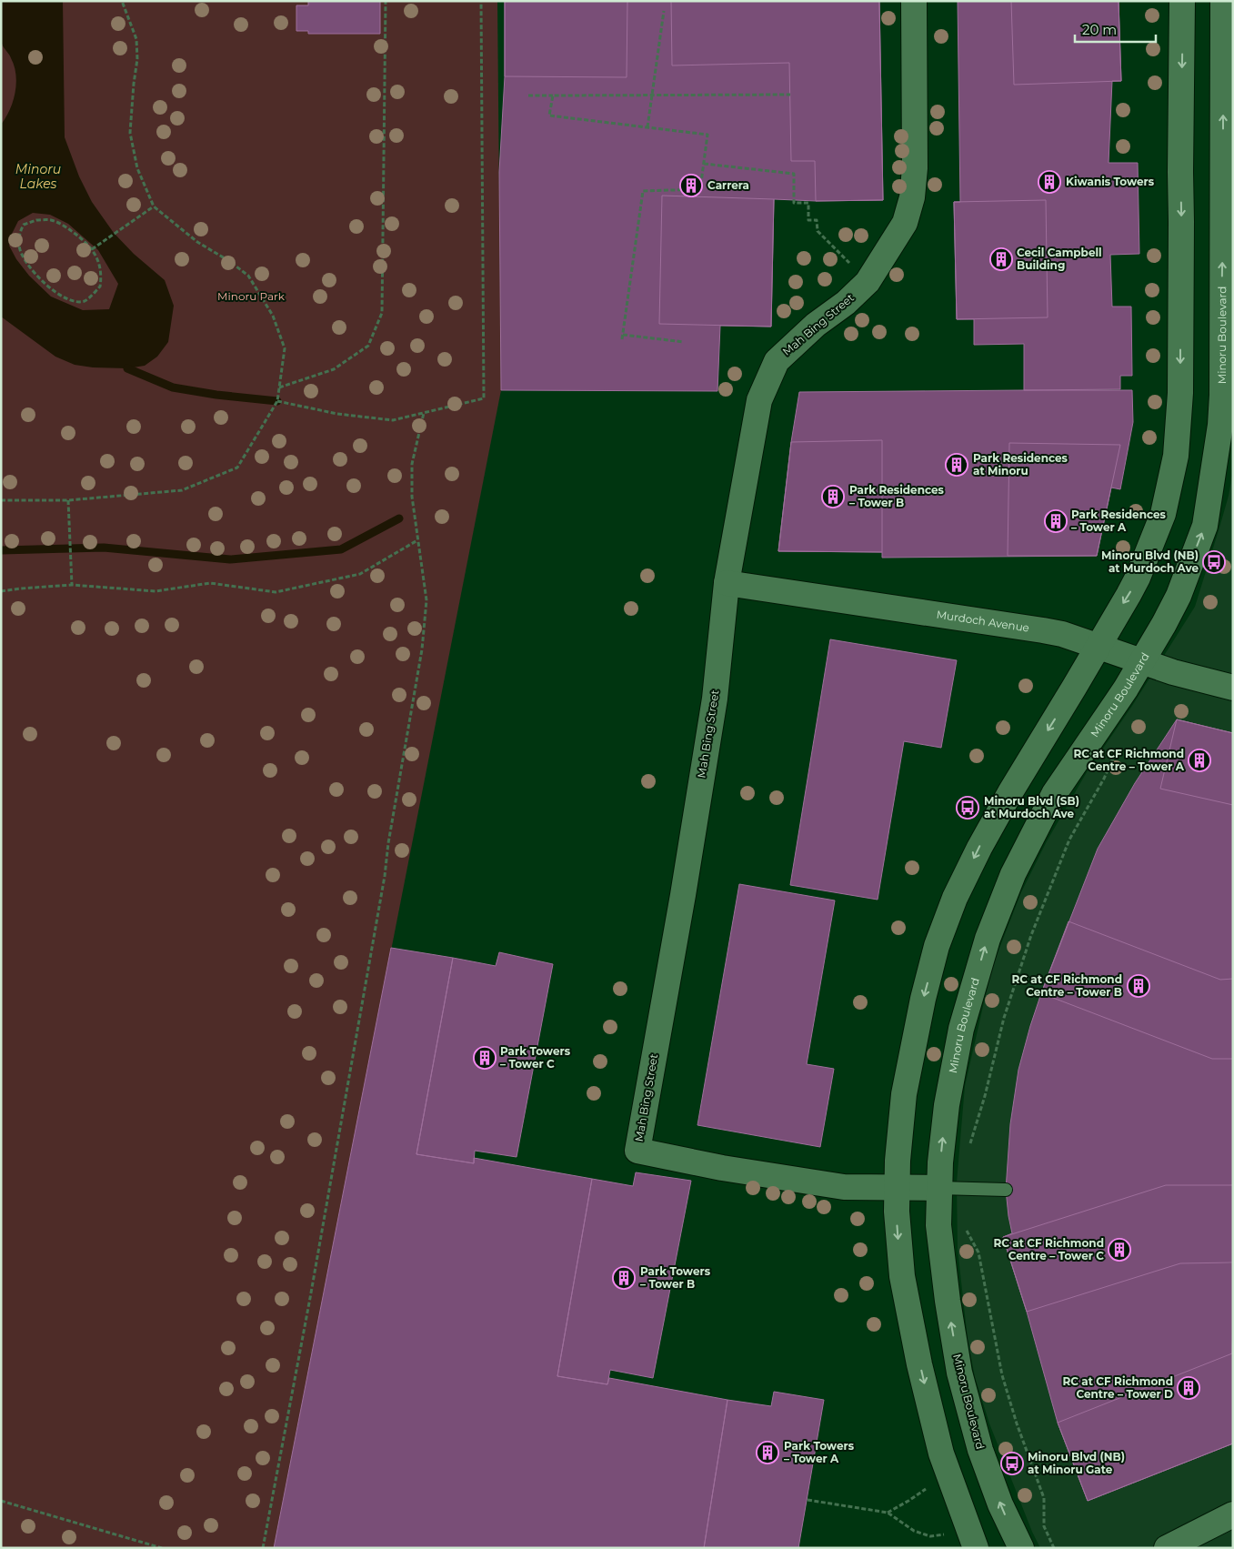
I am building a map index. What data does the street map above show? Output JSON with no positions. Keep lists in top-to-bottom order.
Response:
{
  "streets": {
    "street": ["Mah Bing Street", "Minoru Boulevard", "Murdoch Avenue"]
  },
  "crossings": [
    ["Mah Bing Street", "Minoru Boulevard"],
    ["Mah Bing Street", "Murdoch Avenue"],
    ["Minoru Boulevard", "Murdoch Avenue"]
  ],
  "water": ["Minoru Lakes"],
  "parks": ["Minoru Park"],
  "places": {
    "building": [
      "Kiwanis Towers",
      "Carrera",
      "Cecil Campbell Building",
      "Park Residences at Minoru",
      "Park Residences – Tower B",
      "Park Residences – Tower A",
      "RC at CF Richmond Centre – Tower A",
      "RC at CF Richmond Centre – Tower B",
      "Park Towers – Tower C",
      "RC at CF Richmond Centre – Tower C",
      "Park Towers – Tower B",
      "RC at CF Richmond Centre – Tower D",
      "Park Towers – Tower A"
    ],
    "bus stop": ["Minoru Blvd (NB) at Murdoch Ave", "Minoru Blvd (SB) at Murdoch Ave", "Minoru Blvd (NB) at Minoru Gate"]
  },
  "scale_bar": "20 m"
}
